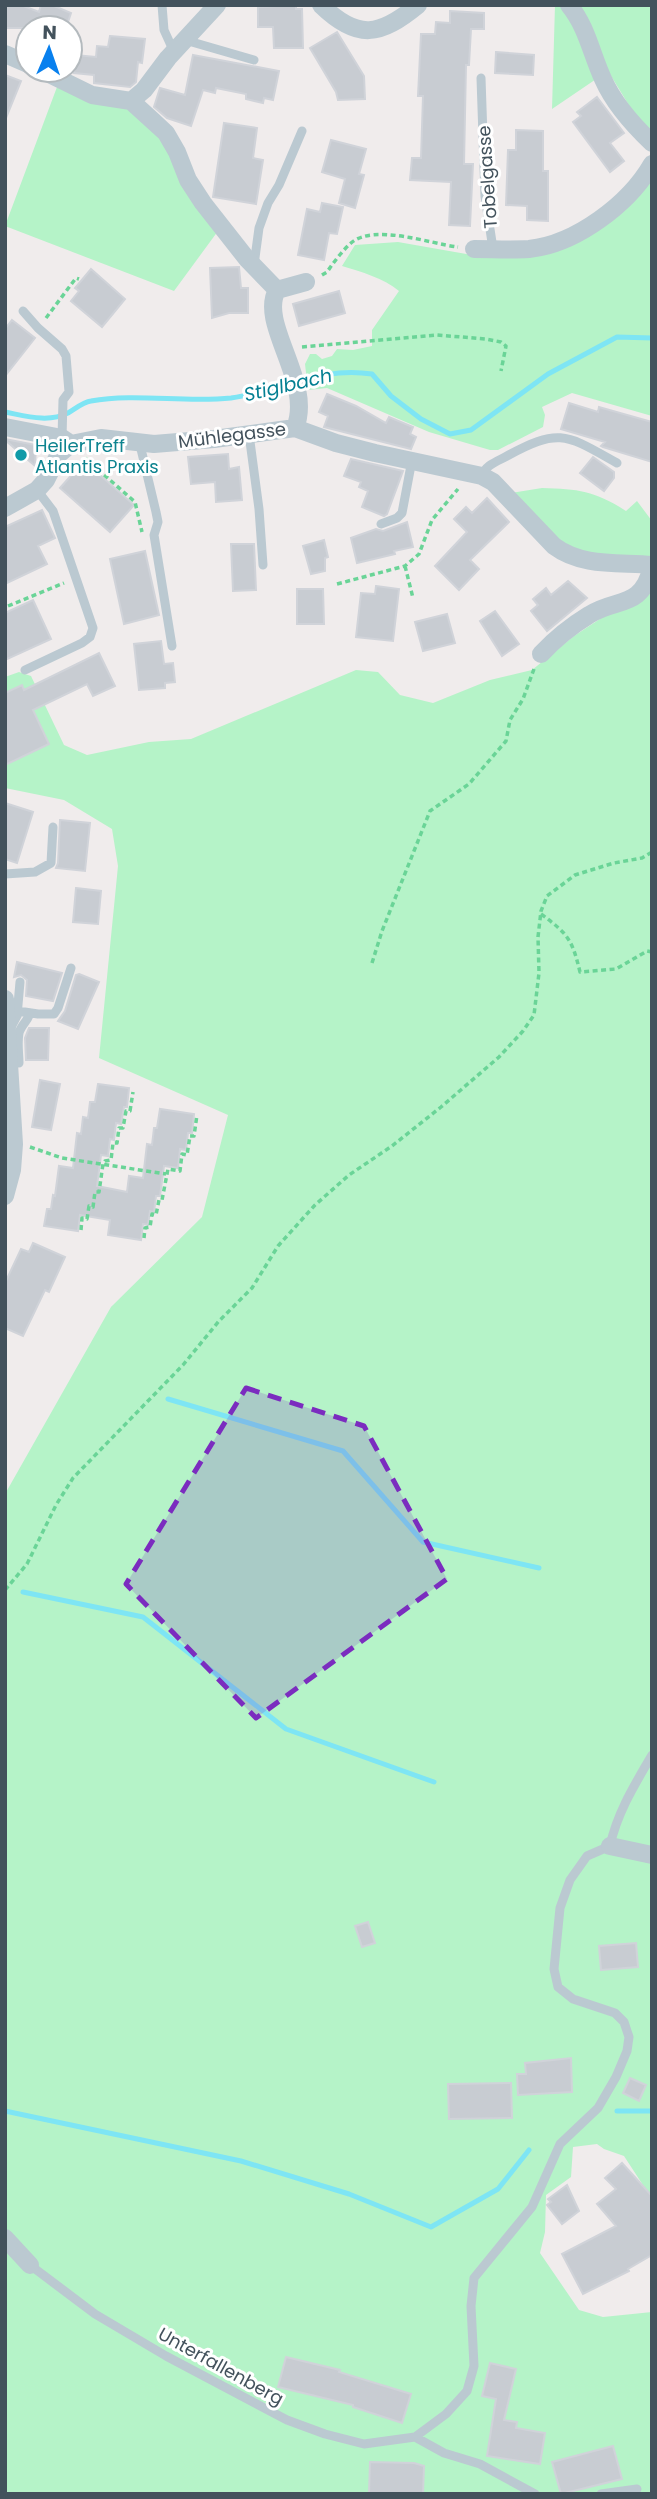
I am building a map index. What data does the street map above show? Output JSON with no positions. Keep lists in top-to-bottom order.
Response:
{
  "streets": {
    "street": ["Tobelgasse", "Mühlegasse"],
    "lane": ["Unterfallenberg"]
  },
  "water": ["Stiglbach"],
  "places": ["HeilerTreff Atlantis Praxis"],
  "north": "top"
}
